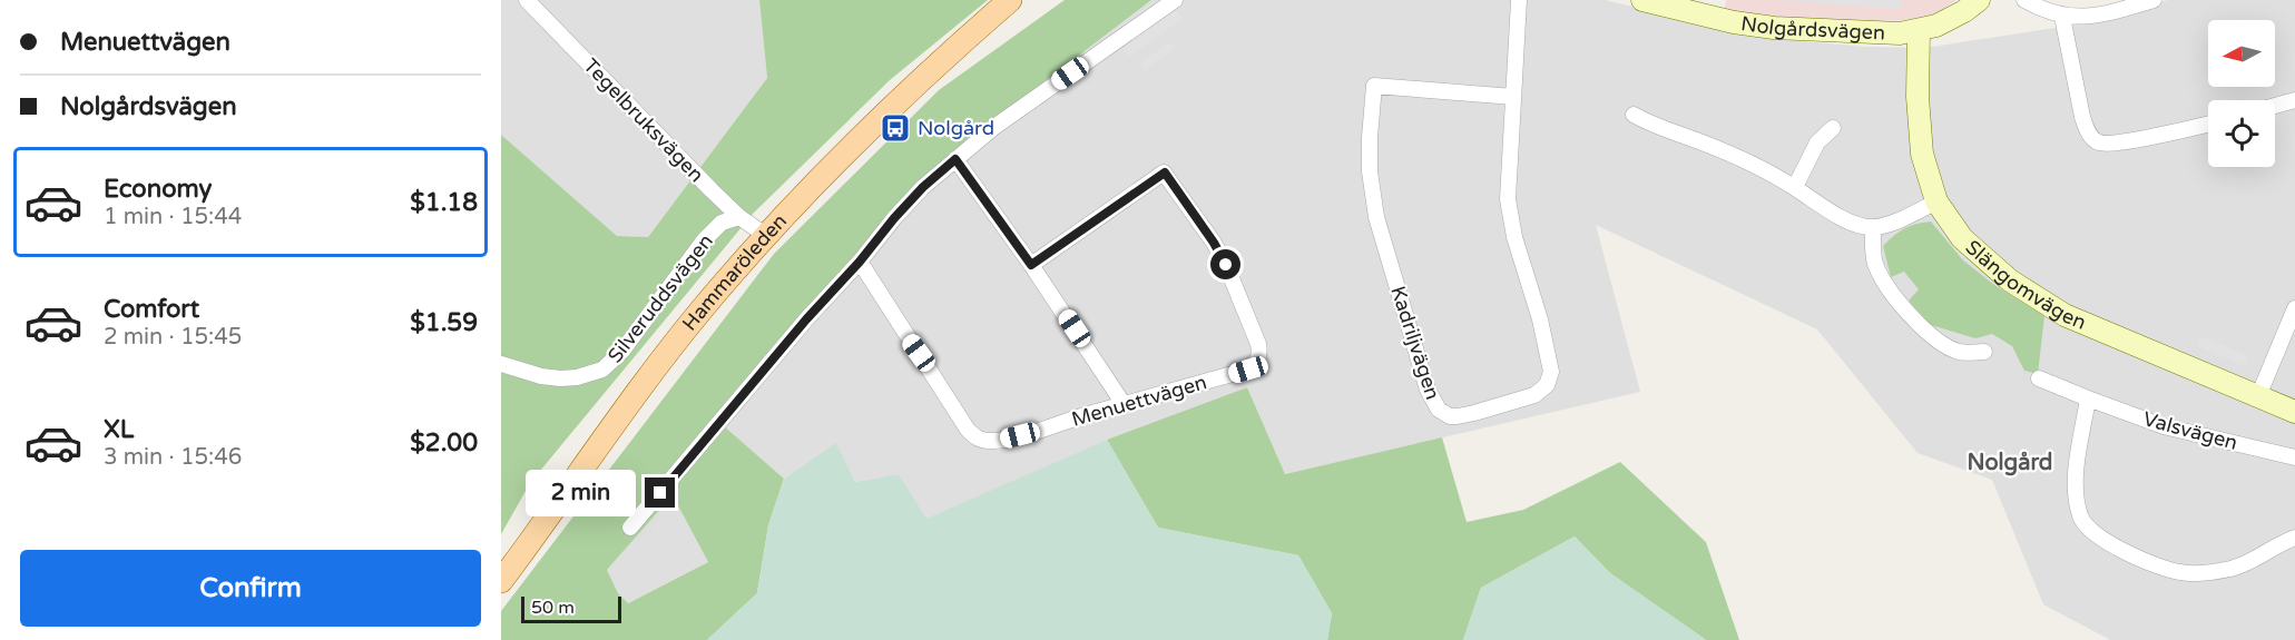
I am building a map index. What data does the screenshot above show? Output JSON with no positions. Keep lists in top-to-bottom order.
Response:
{
  "streets": {
    "main road": ["Hammaröleden"],
    "street": [
      "Nolgårdsvägen",
      "Tegelbruksvägen",
      "Slängomvägen",
      "Silveruddsvägen",
      "Kadriljvägen",
      "Menuettvägen",
      "Valsvägen"
    ]
  },
  "crossings": [
    ["Nolgårdsvägen", "Slängomvägen"],
    ["Tegelbruksvägen", "Hammaröleden"],
    ["Tegelbruksvägen", "Silveruddsvägen"]
  ],
  "districts": ["Nolgård"],
  "places": {
    "bus stop": ["Nolgård"]
  },
  "scale_bar": "50 m",
  "north": "left",
  "page": {
    "banner": ["Menuettvägen", "Nolgårdsvägen"],
    "list": [
      {
        "name": "Economy",
        "note": "1 min · 15:44",
        "value": "$1.18"
      },
      {
        "name": "Comfort",
        "note": "2 min · 15:45",
        "value": "$1.59"
      },
      {
        "name": "XL",
        "note": "3 min · 15:46",
        "value": "$2.00"
      }
    ],
    "bubble": "2 min",
    "buttons": "Confirm",
    "scale": "50 m"
  }
}
